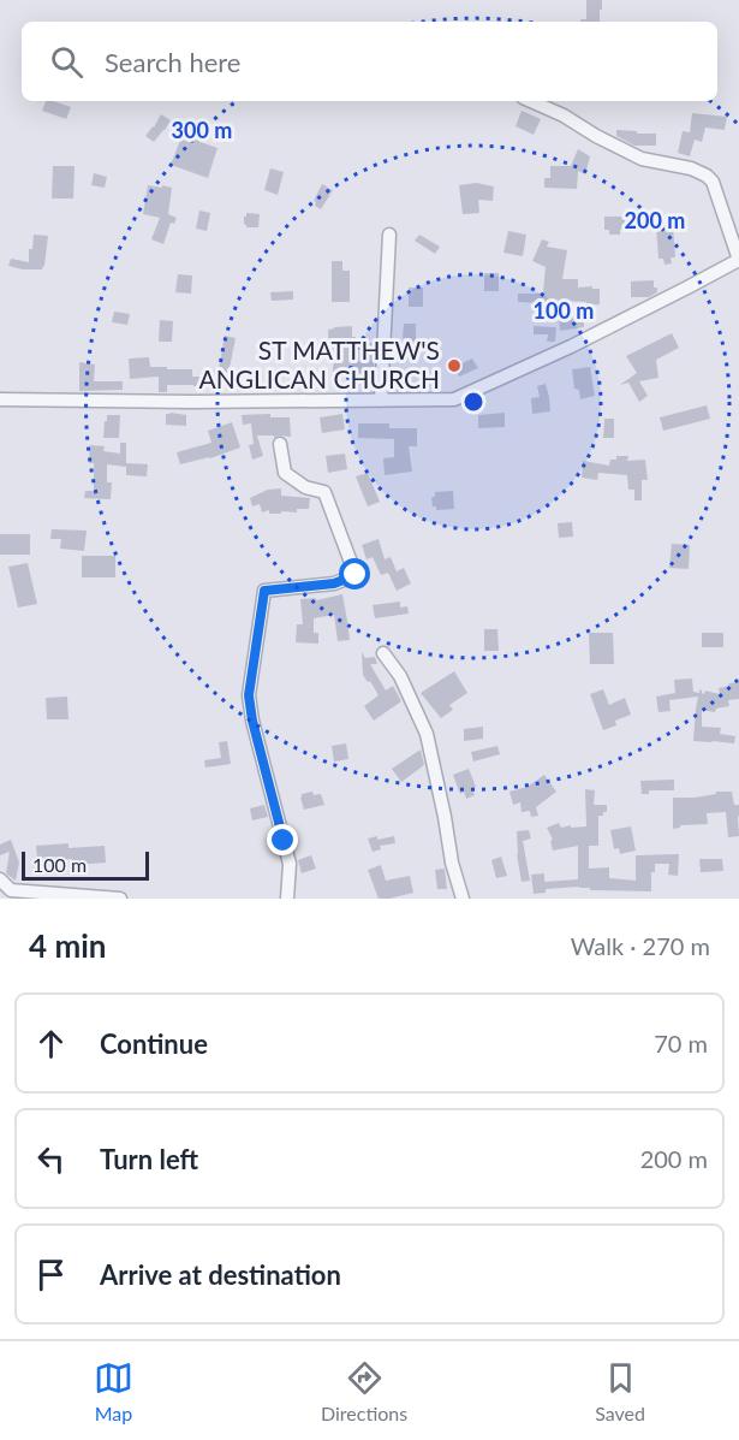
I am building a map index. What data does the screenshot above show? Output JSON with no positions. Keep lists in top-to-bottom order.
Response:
{
  "places": ["ST MATTHEW'S ANGLICAN CHURCH"],
  "scale_bar": "100 m",
  "page": {
    "search": "Search here",
    "scale": "100 m",
    "heading": ["4 min", "Walk · 270 m"],
    "list": [
      ["Continue", "70 m"],
      ["Turn left", "200 m"],
      "Arrive at destination"
    ],
    "nav": ["Map", "Directions", "Saved"]
  },
  "rings": ["300 m", "200 m", "100 m"]
}
